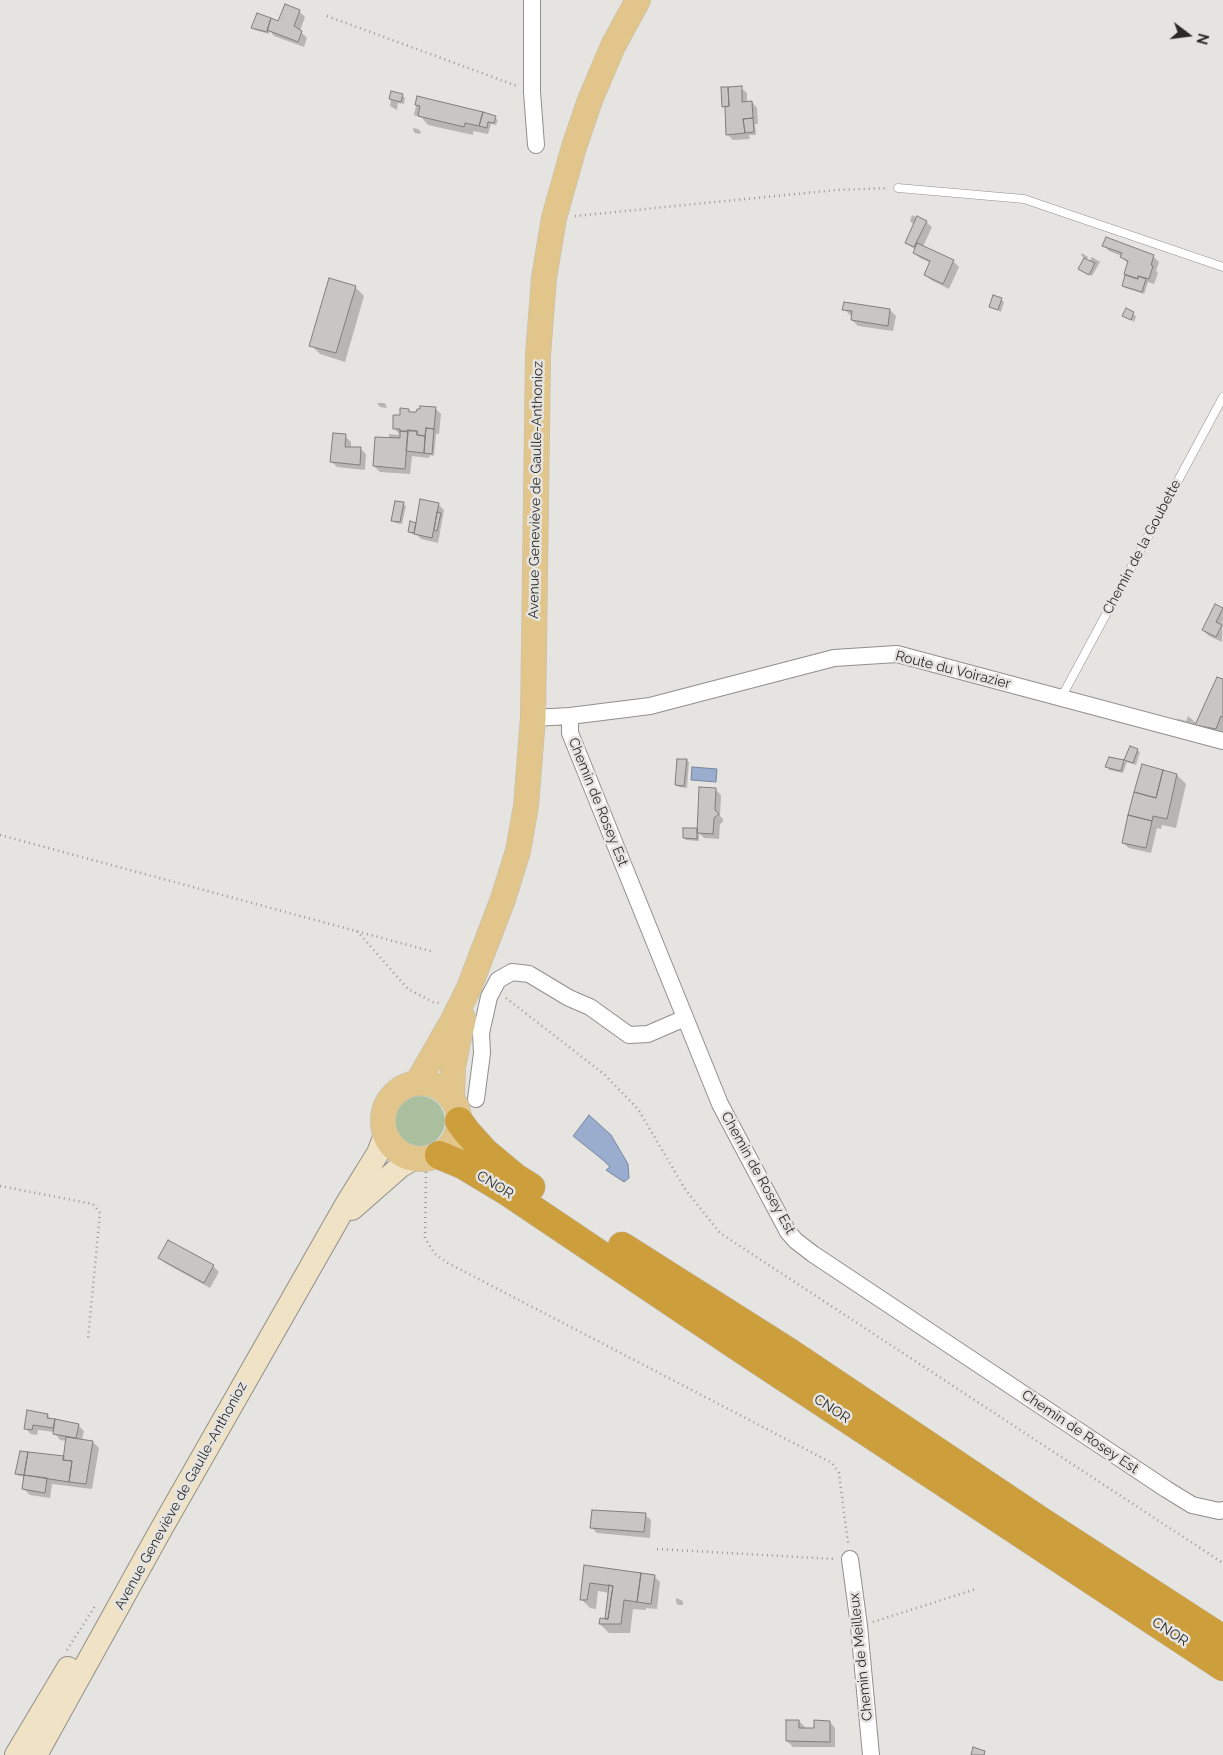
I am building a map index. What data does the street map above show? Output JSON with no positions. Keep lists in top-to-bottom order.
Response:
{
  "streets": {
    "highway": ["CNOR"],
    "main road": ["Avenue Geneviève de Gaulle-Anthonioz"],
    "street": ["Route du Voirazier", "Chemin de Rosey Est", "Chemin de Meilleux"],
    "lane": ["Chemin de la Goubette"]
  },
  "crossings": [
    ["Avenue Geneviève de Gaulle-Anthonioz", "Route du Voirazier"],
    ["Avenue Geneviève de Gaulle-Anthonioz", "CNOR"],
    ["Chemin de la Goubette", "Route du Voirazier"],
    ["Route du Voirazier", "Chemin de Rosey Est"]
  ],
  "north": "right"
}
